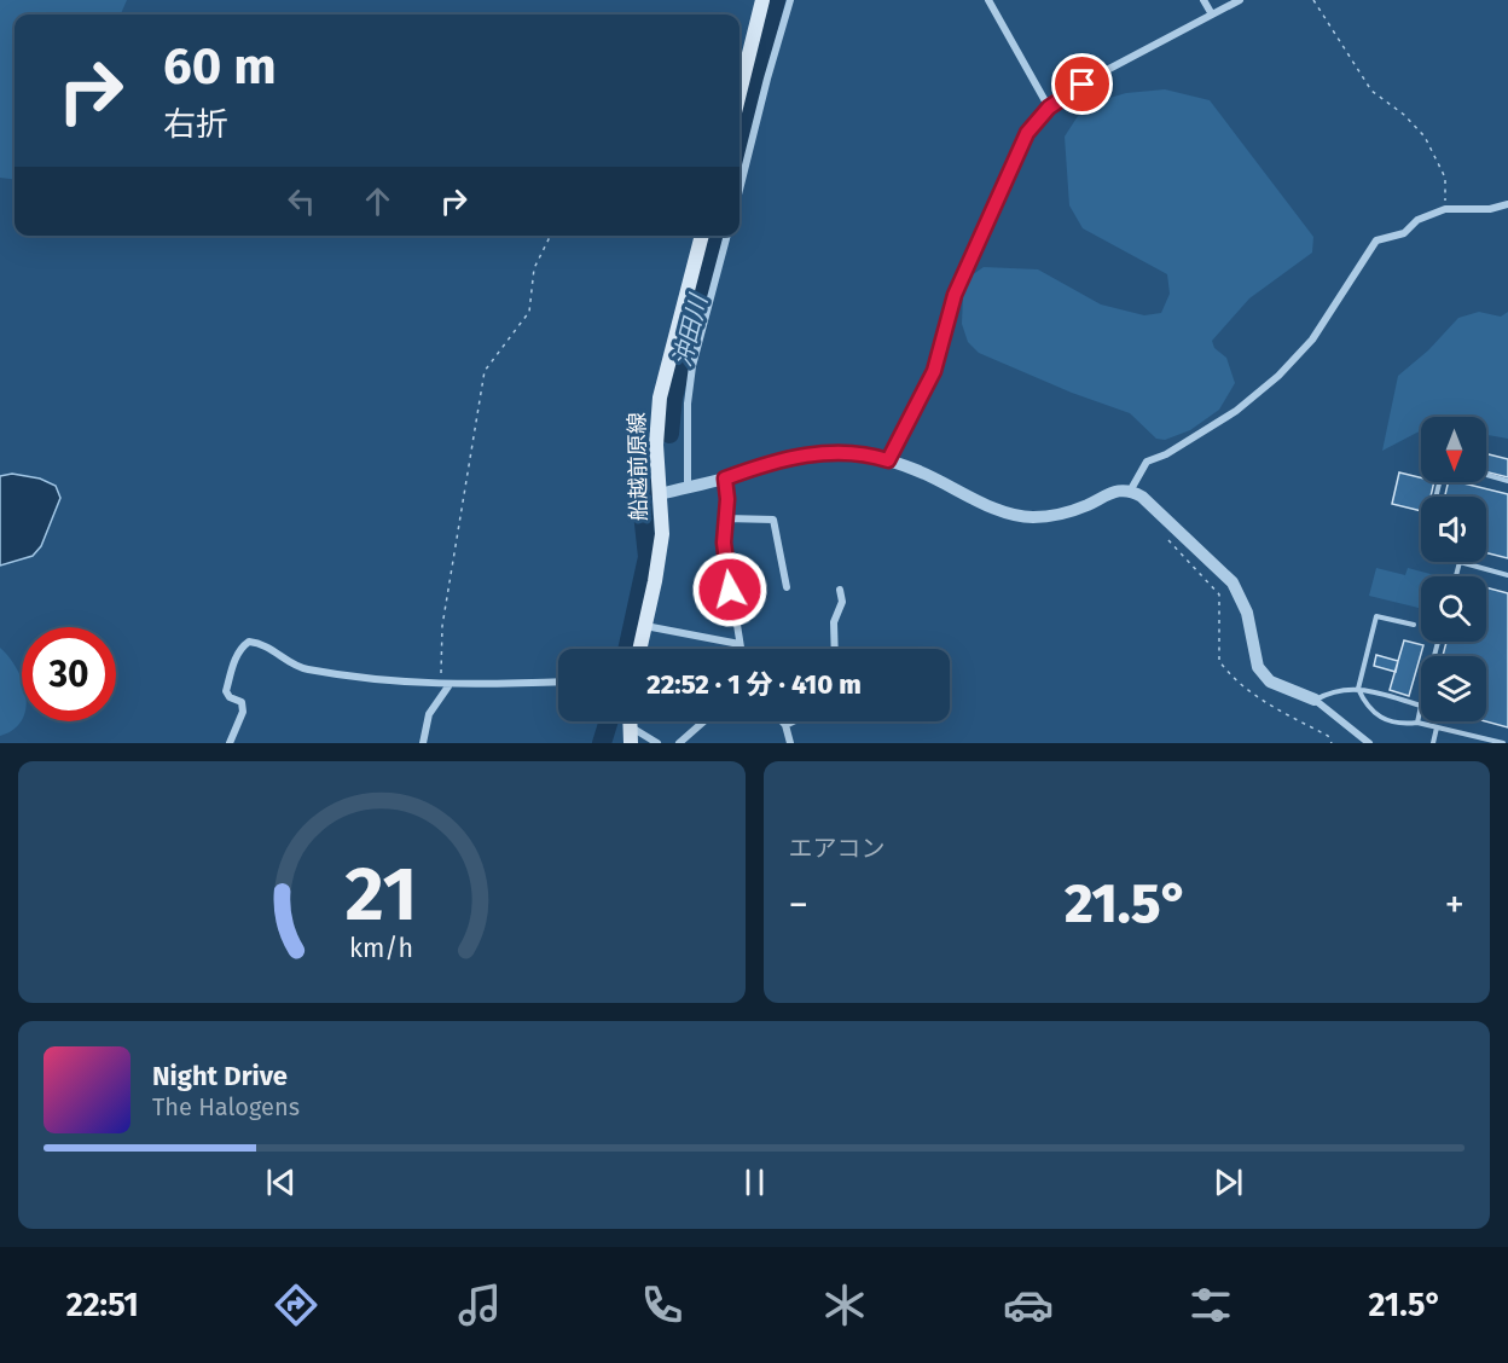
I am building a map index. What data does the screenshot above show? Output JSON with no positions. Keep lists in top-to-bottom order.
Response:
{
  "streets": {
    "main road": ["船越前原線"]
  },
  "water": ["沖田川"],
  "north": "bottom",
  "page": {
    "turn": ["60 m", "右折"],
    "limit": "30",
    "trip": "22:52 · 1 分 · 410 m",
    "tile": "エアコン",
    "heat": ["−", "21.5°", "+"],
    "song": ["Night Drive", "The Halogens"],
    "tabs": ["22:51", "21.5°"],
    "gauge": ["21", "km/h"]
  }
}
